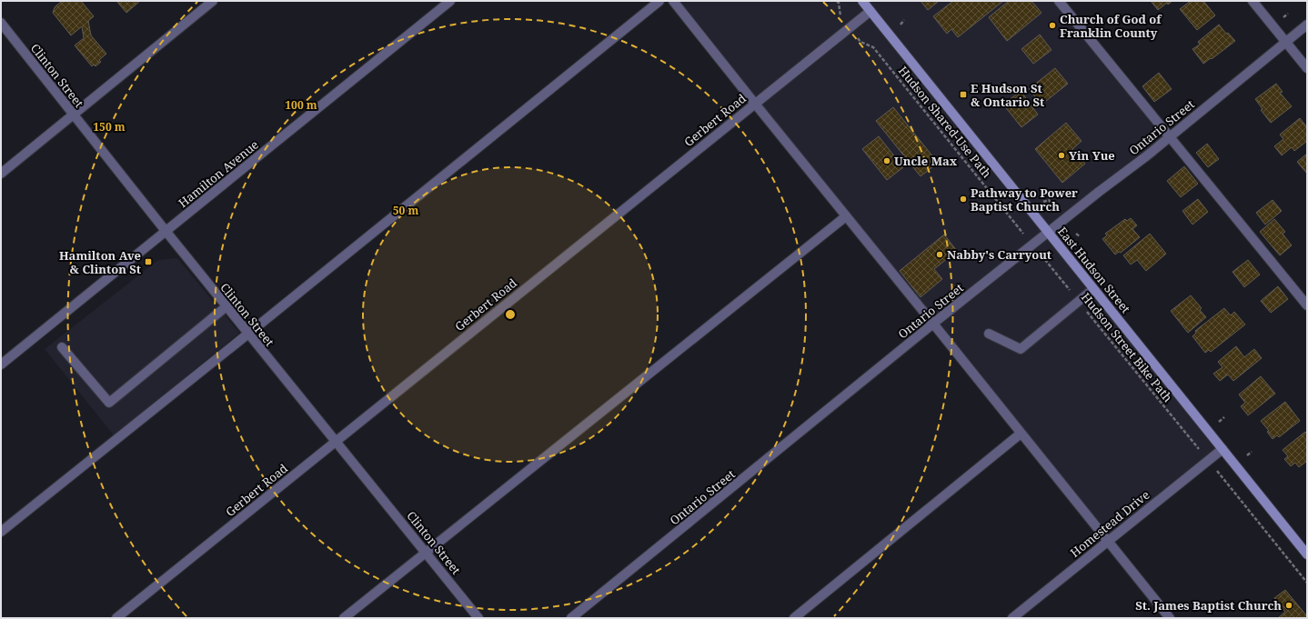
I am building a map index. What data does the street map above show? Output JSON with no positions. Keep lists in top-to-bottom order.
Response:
{
  "streets": {
    "main road": ["East Hudson Street"],
    "street": [
      "Clinton Street",
      "Gerbert Road",
      "Ontario Street",
      "Hamilton Avenue",
      "Homestead Drive"
    ],
    "path": ["Hudson Shared-Use Path", "Hudson Street Bike Path"]
  },
  "crossings": [
    ["Clinton Street", "Gerbert Road"],
    ["Clinton Street", "Hamilton Avenue"],
    ["Gerbert Road", "East Hudson Street"],
    ["Ontario Street", "East Hudson Street"],
    ["East Hudson Street", "Homestead Drive"]
  ],
  "places": {
    "other": [
      "Church of God of Franklin County",
      "Yin Yue",
      "Uncle Max",
      "Pathway to Power Baptist Church",
      "Nabby's Carryout",
      "St. James Baptist Church"
    ],
    "transit": ["E Hudson St & Ontario St", "Hamilton Ave & Clinton St"]
  },
  "rings": ["100 m", "150 m", "50 m"]
}
